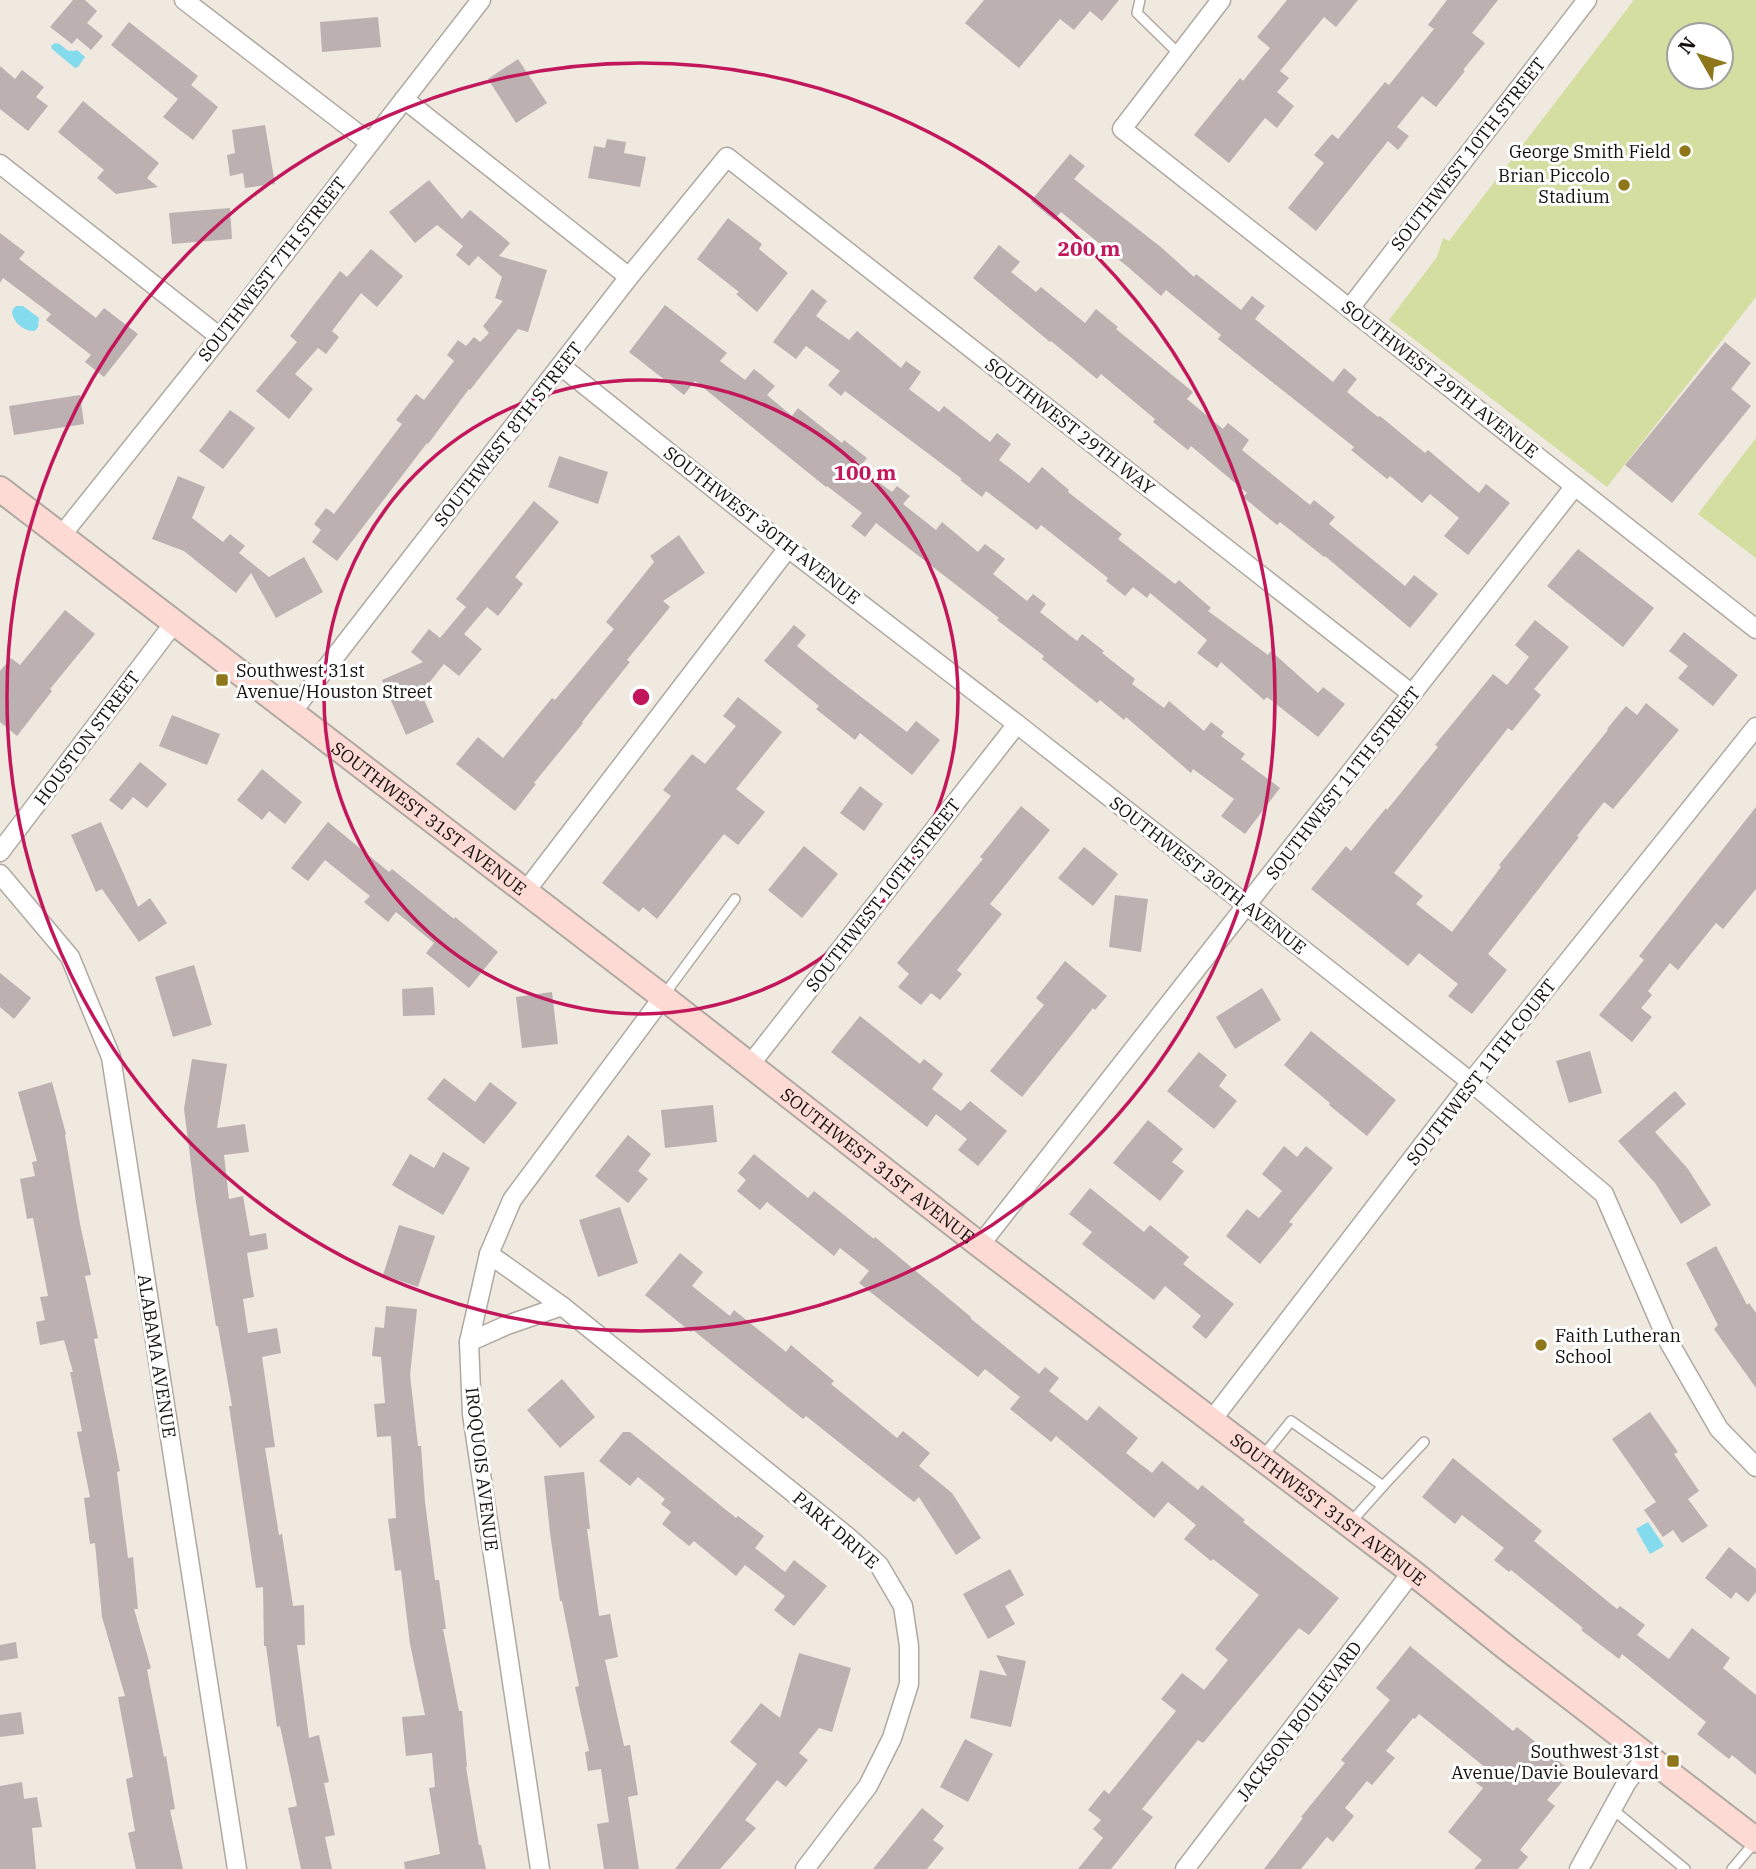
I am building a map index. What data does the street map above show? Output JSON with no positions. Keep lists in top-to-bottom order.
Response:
{
  "streets": {
    "main road": ["SOUTHWEST 31ST AVENUE"],
    "street": [
      "SOUTHWEST 10TH STREET",
      "SOUTHWEST 7TH STREET",
      "SOUTHWEST 29TH AVENUE",
      "SOUTHWEST 29TH WAY",
      "SOUTHWEST 8TH STREET",
      "SOUTHWEST 30TH AVENUE",
      "HOUSTON STREET",
      "SOUTHWEST 11TH STREET",
      "SOUTHWEST 11TH COURT",
      "ALABAMA AVENUE",
      "IROQUOIS AVENUE",
      "PARK DRIVE",
      "JACKSON BOULEVARD"
    ]
  },
  "crossings": [
    ["SOUTHWEST 10TH STREET", "SOUTHWEST 29TH AVENUE"],
    ["SOUTHWEST 10TH STREET", "SOUTHWEST 30TH AVENUE"],
    ["SOUTHWEST 10TH STREET", "SOUTHWEST 31ST AVENUE"],
    ["SOUTHWEST 7TH STREET", "SOUTHWEST 31ST AVENUE"],
    ["SOUTHWEST 29TH AVENUE", "SOUTHWEST 11TH STREET"],
    ["SOUTHWEST 29TH WAY", "SOUTHWEST 8TH STREET"],
    ["SOUTHWEST 29TH WAY", "SOUTHWEST 11TH STREET"],
    ["SOUTHWEST 8TH STREET", "SOUTHWEST 30TH AVENUE"],
    ["SOUTHWEST 8TH STREET", "SOUTHWEST 31ST AVENUE"],
    ["SOUTHWEST 30TH AVENUE", "SOUTHWEST 11TH STREET"],
    ["SOUTHWEST 30TH AVENUE", "SOUTHWEST 11TH COURT"],
    ["HOUSTON STREET", "SOUTHWEST 31ST AVENUE"],
    ["SOUTHWEST 11TH STREET", "SOUTHWEST 31ST AVENUE"],
    ["SOUTHWEST 31ST AVENUE", "SOUTHWEST 11TH COURT"],
    ["SOUTHWEST 31ST AVENUE", "IROQUOIS AVENUE"],
    ["SOUTHWEST 31ST AVENUE", "JACKSON BOULEVARD"],
    ["IROQUOIS AVENUE", "PARK DRIVE"]
  ],
  "places": {
    "other": ["George Smith Field", "Brian Piccolo Stadium", "Faith Lutheran School"],
    "transit": ["Southwest 31st Avenue/Houston Street", "Southwest 31st Avenue/Davie Boulevard"]
  },
  "north": "top left",
  "rings": ["200 m", "100 m"]
}
